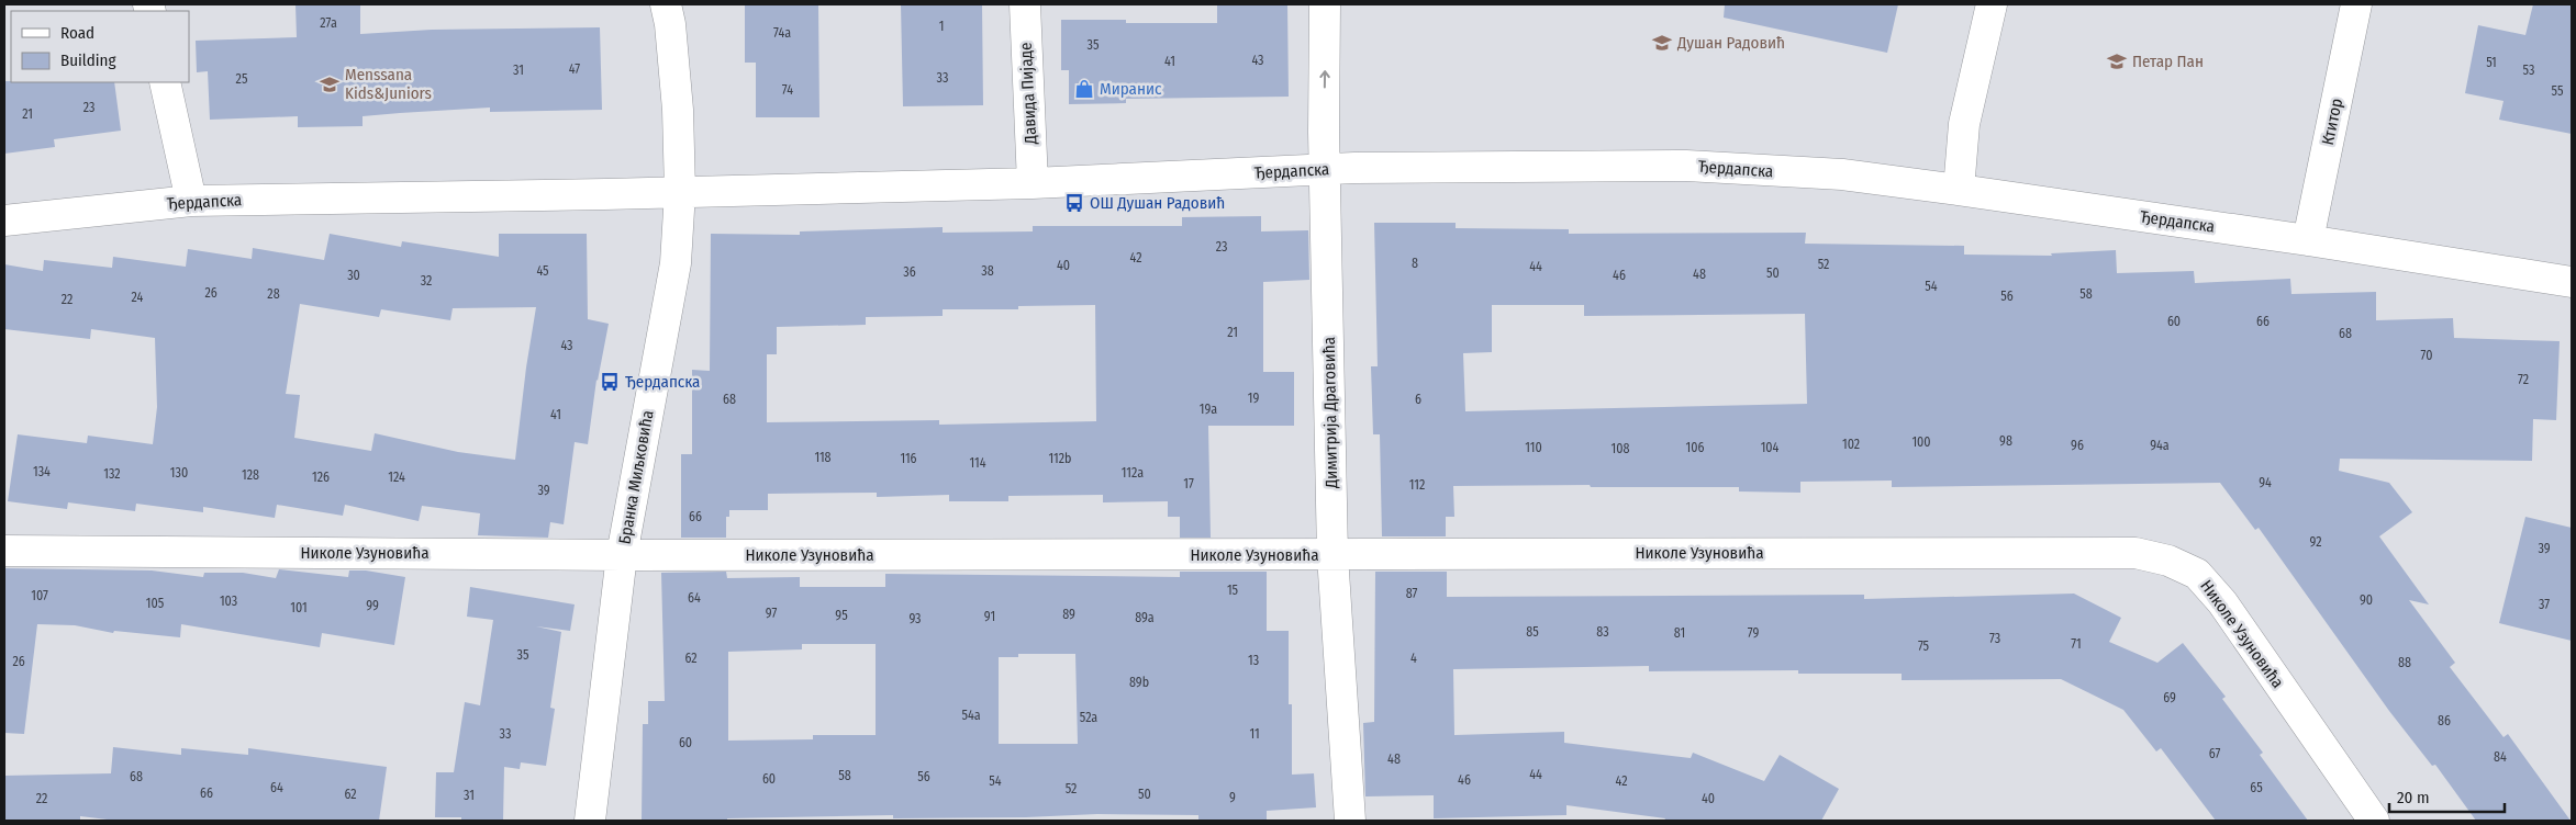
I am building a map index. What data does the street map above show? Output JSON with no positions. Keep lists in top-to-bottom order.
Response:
{
  "streets": {
    "street": [
      "Давида Пијаде",
      "Ктитор",
      "Ђердапска",
      "Димитрија Драговића",
      "Бранка Миљковића",
      "Николе Узуновића"
    ]
  },
  "crossings": [
    ["Давида Пијаде", "Ђердапска"],
    ["Ктитор", "Ђердапска"],
    ["Ђердапска", "Димитрија Драговића"],
    ["Ђердапска", "Бранка Миљковића"],
    ["Димитрија Драговића", "Николе Узуновића"],
    ["Бранка Миљковића", "Николе Узуновића"]
  ],
  "places": {
    "school or university": ["Душан Радовић", "Петар Пан", "Menssana Kids&Juniors"],
    "shop": ["Миранис"],
    "bus stop": ["ОШ Душан Радовић", "Ђердапска"]
  },
  "house_numbers": [
    "27a",
    "1",
    "74a",
    "35",
    "43",
    "41",
    "51",
    "47",
    "31",
    "53",
    "33",
    "25",
    "74",
    "55",
    "23",
    "21",
    "23",
    "42",
    "8",
    "52",
    "40",
    "44",
    "45",
    "38",
    "36",
    "50",
    "48",
    "30",
    "46",
    "32",
    "54",
    "26",
    "28",
    "58",
    "56",
    "24",
    "22",
    "60",
    "66",
    "21",
    "68",
    "43",
    "70",
    "72",
    "19",
    "68",
    "6",
    "19a",
    "41",
    "98",
    "100",
    "102",
    "96",
    "94a",
    "110",
    "106",
    "104",
    "108",
    "118",
    "116",
    "112b",
    "114",
    "134",
    "130",
    "112a",
    "132",
    "128",
    "126",
    "124",
    "94",
    "17",
    "112",
    "39",
    "66",
    "92",
    "39",
    "15",
    "87",
    "107",
    "64",
    "90",
    "103",
    "105",
    "37",
    "99",
    "101",
    "97",
    "89",
    "95",
    "91",
    "89a",
    "93",
    "85",
    "83",
    "81",
    "79",
    "73",
    "71",
    "75",
    "35",
    "62",
    "4",
    "13",
    "26",
    "88",
    "89b",
    "69",
    "54a",
    "52a",
    "86",
    "33",
    "11",
    "60",
    "67",
    "84",
    "48",
    "44",
    "58",
    "68",
    "56",
    "60",
    "46",
    "54",
    "42",
    "64",
    "65",
    "52",
    "66",
    "62",
    "50",
    "31",
    "9",
    "22",
    "40"
  ],
  "legend": ["Road", "Building"],
  "scale_bar": "20 m"
}
